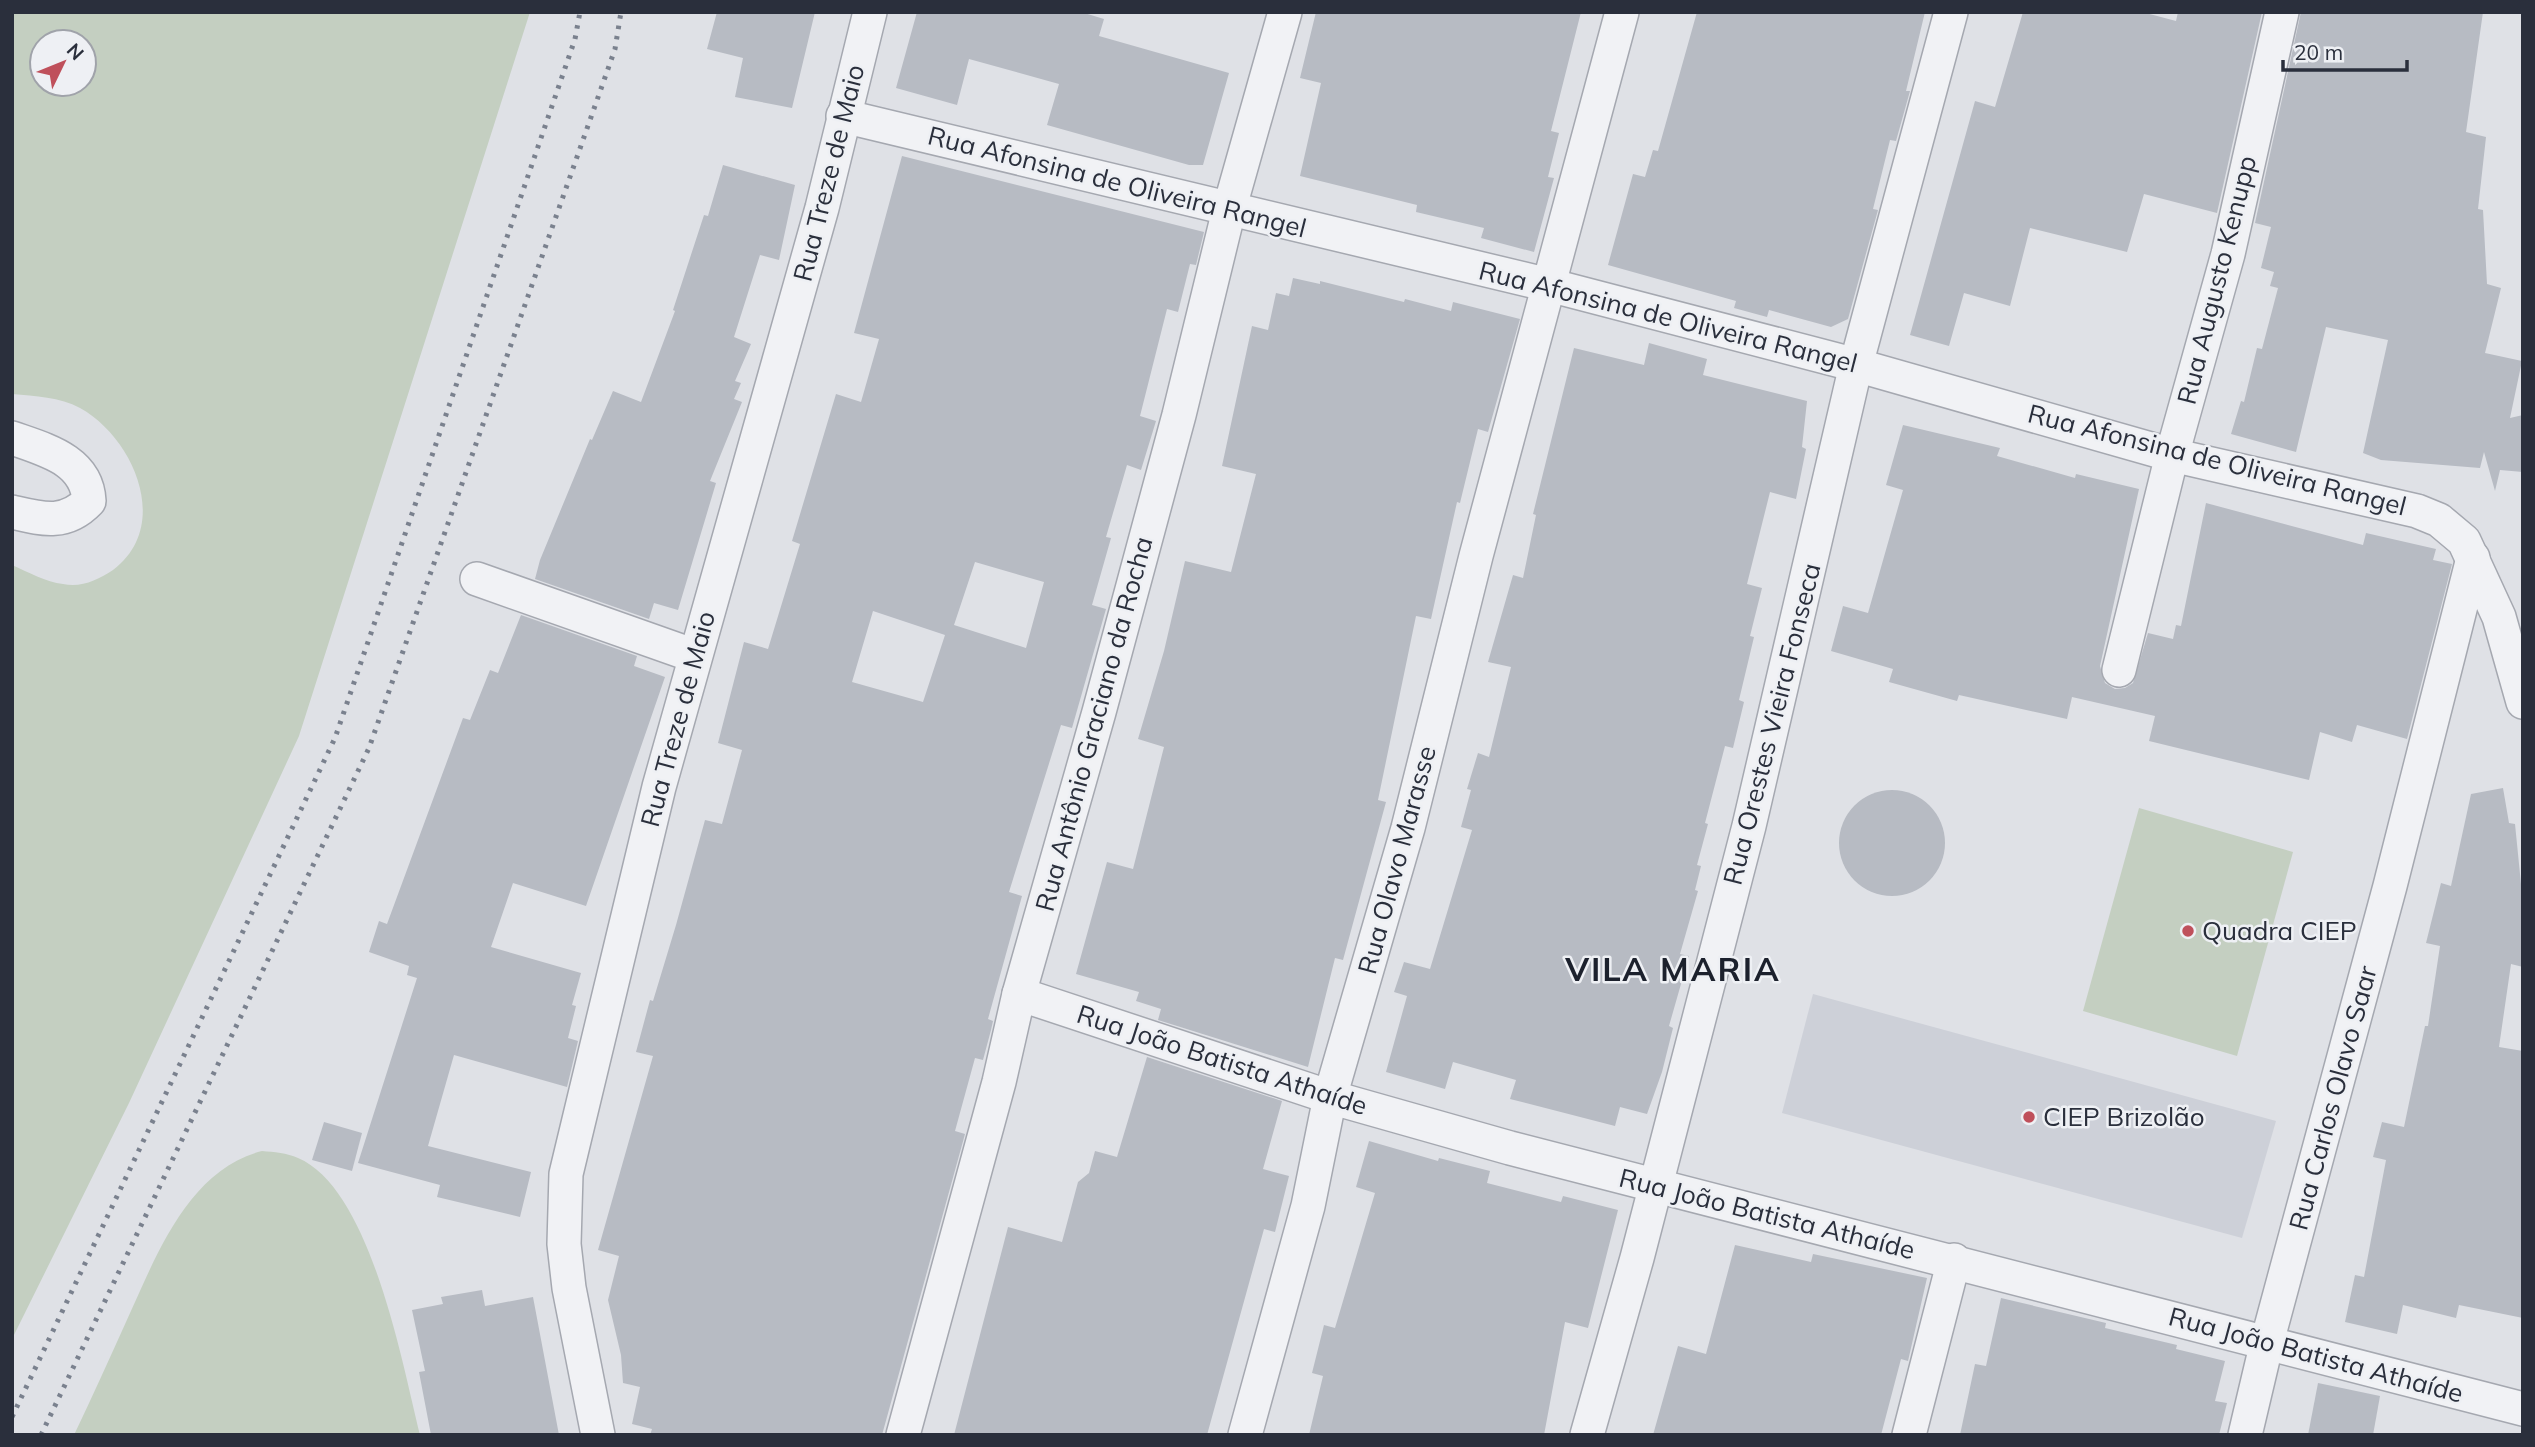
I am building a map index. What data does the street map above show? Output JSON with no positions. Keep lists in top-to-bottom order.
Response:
{
  "streets": {
    "street": [
      "Rua Treze de Maio",
      "Rua Afonsina de Oliveira Rangel",
      "Rua Augusto Kenupp",
      "Rua Antônio Graciano da Rocha",
      "Rua Orestes Vieira Fonseca",
      "Rua Olavo Marasse",
      "Rua João Batista Athaíde",
      "Rua Carlos Olavo Saar"
    ]
  },
  "crossings": [
    ["Rua Treze de Maio", "Rua Afonsina de Oliveira Rangel"],
    ["Rua Afonsina de Oliveira Rangel", "Rua Augusto Kenupp"],
    ["Rua Afonsina de Oliveira Rangel", "Rua Antônio Graciano da Rocha"],
    ["Rua Afonsina de Oliveira Rangel", "Rua Orestes Vieira Fonseca"],
    ["Rua Afonsina de Oliveira Rangel", "Rua Olavo Marasse"],
    ["Rua Afonsina de Oliveira Rangel", "Rua Carlos Olavo Saar"],
    ["Rua Antônio Graciano da Rocha", "Rua João Batista Athaíde"],
    ["Rua Orestes Vieira Fonseca", "Rua João Batista Athaíde"],
    ["Rua Olavo Marasse", "Rua João Batista Athaíde"],
    ["Rua João Batista Athaíde", "Rua Carlos Olavo Saar"]
  ],
  "districts": ["VILA MARIA"],
  "places": ["Quadra CIEP", "CIEP Brizolão"],
  "scale_bar": "20 m",
  "north": "top right"
}
